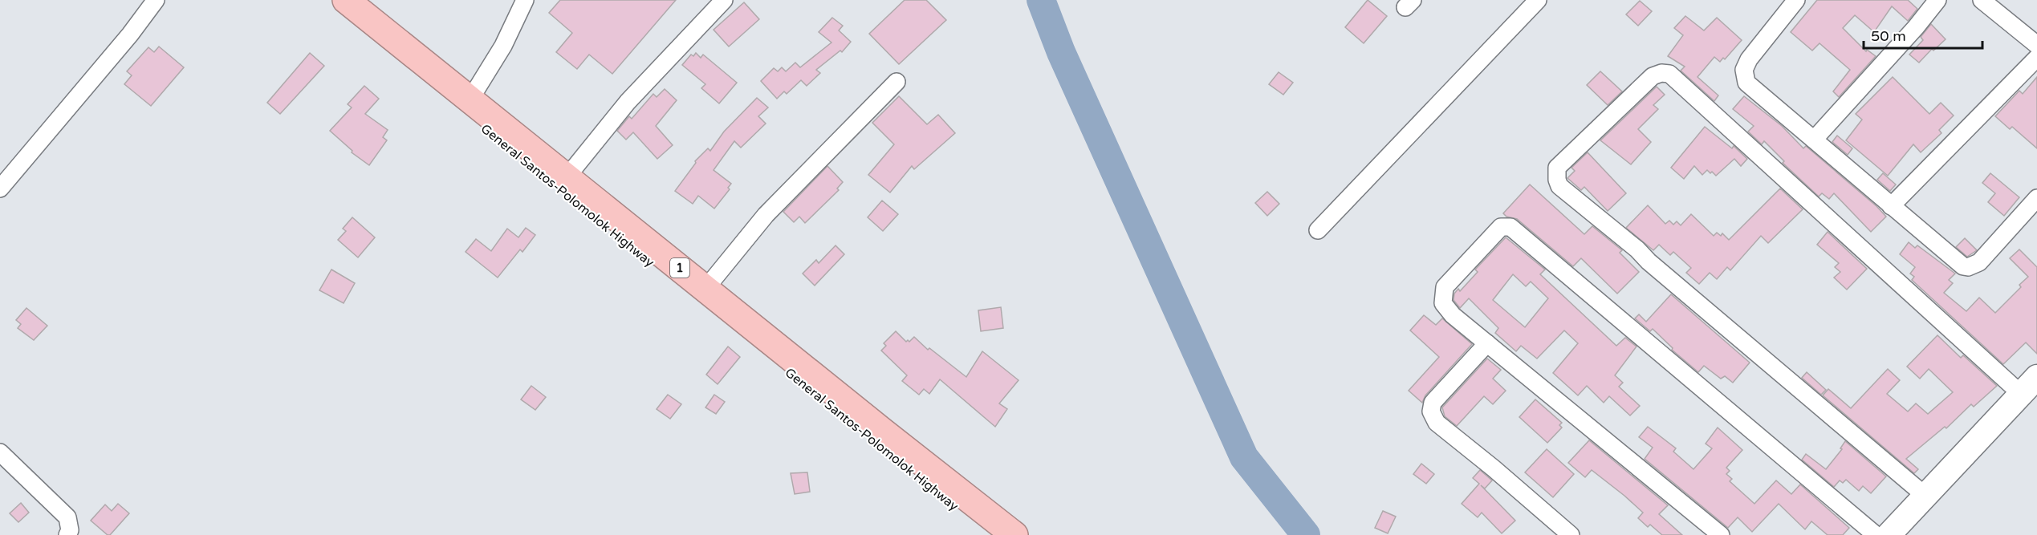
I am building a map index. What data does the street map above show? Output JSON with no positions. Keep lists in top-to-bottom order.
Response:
{
  "streets": {
    "highway": ["General Santos-Polomolok Highway", "1"]
  },
  "scale_bar": "50 m"
}
